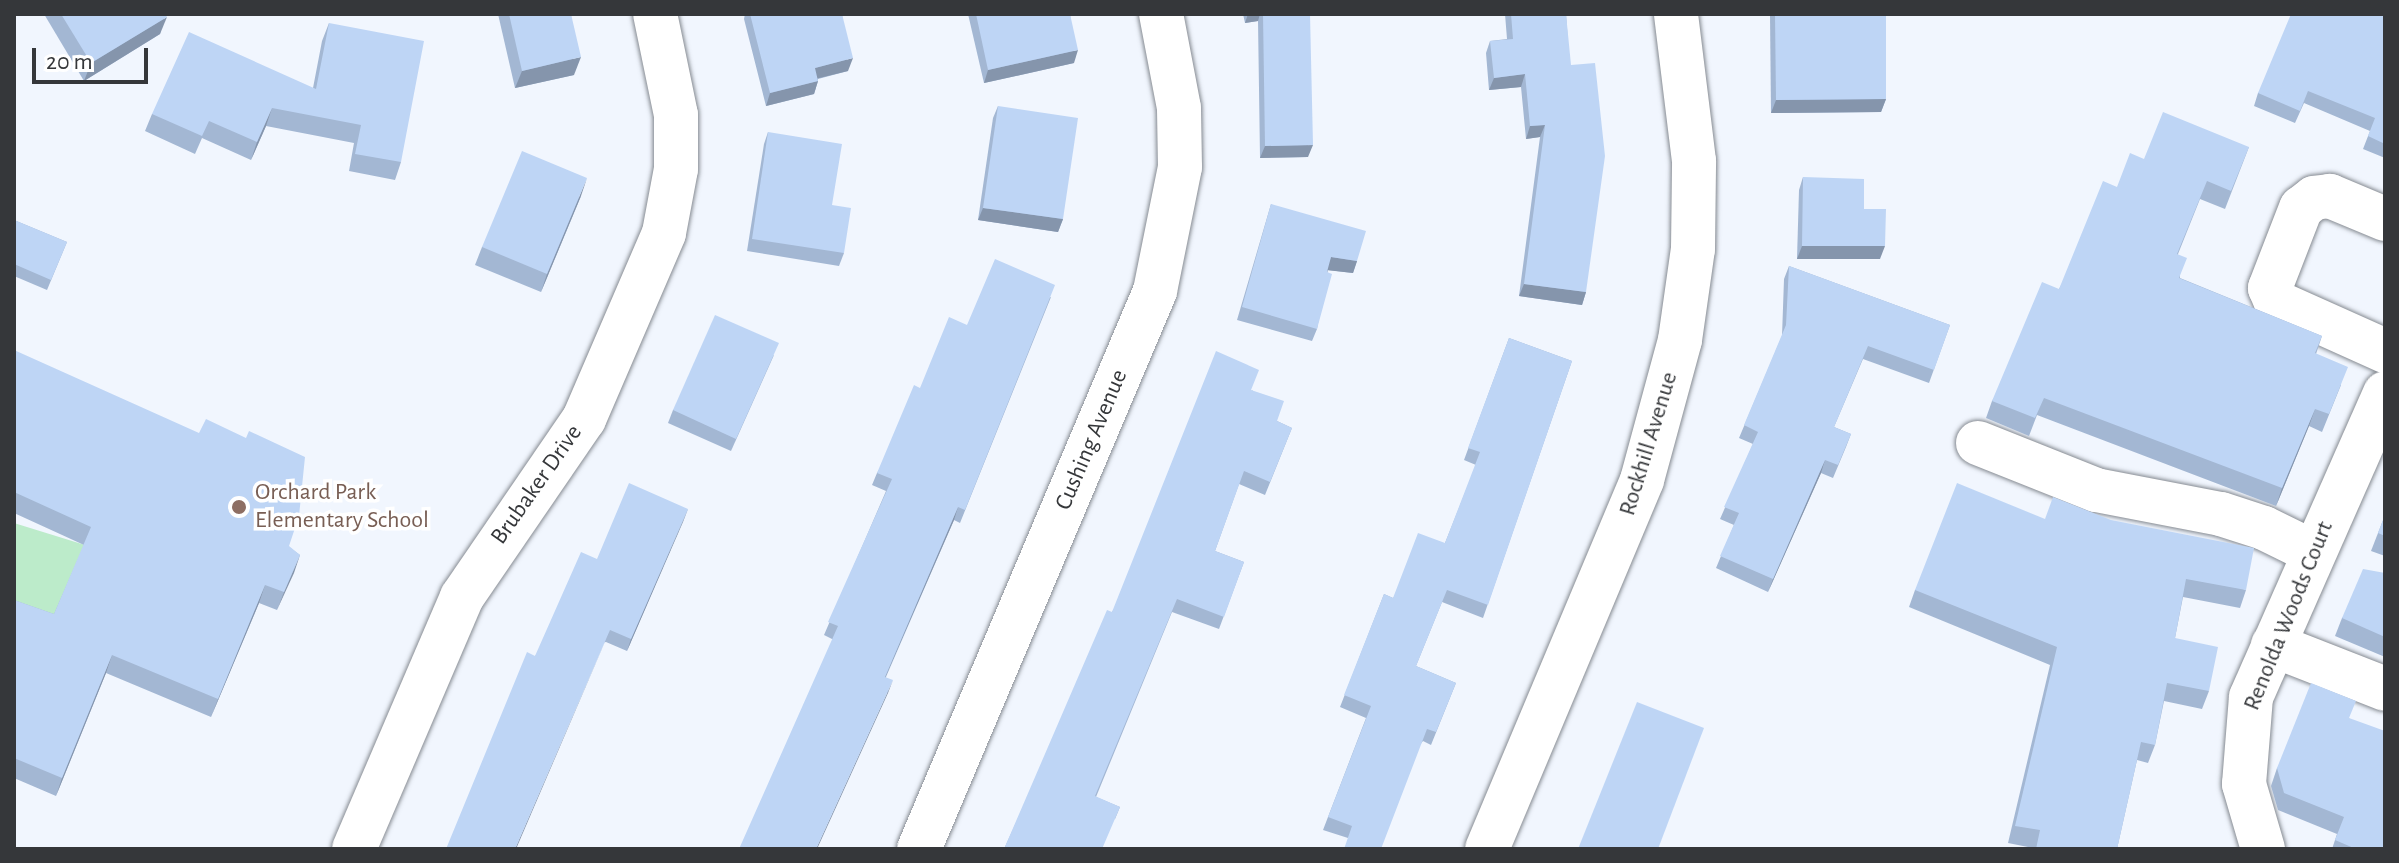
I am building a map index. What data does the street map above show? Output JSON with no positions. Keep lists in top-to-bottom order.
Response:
{
  "streets": {
    "street": [
      "Cushing Avenue",
      "Rockhill Avenue",
      "Brubaker Drive",
      "Renolda Woods Court"
    ]
  },
  "places": ["Orchard Park Elementary School"],
  "scale_bar": "20 m"
}
